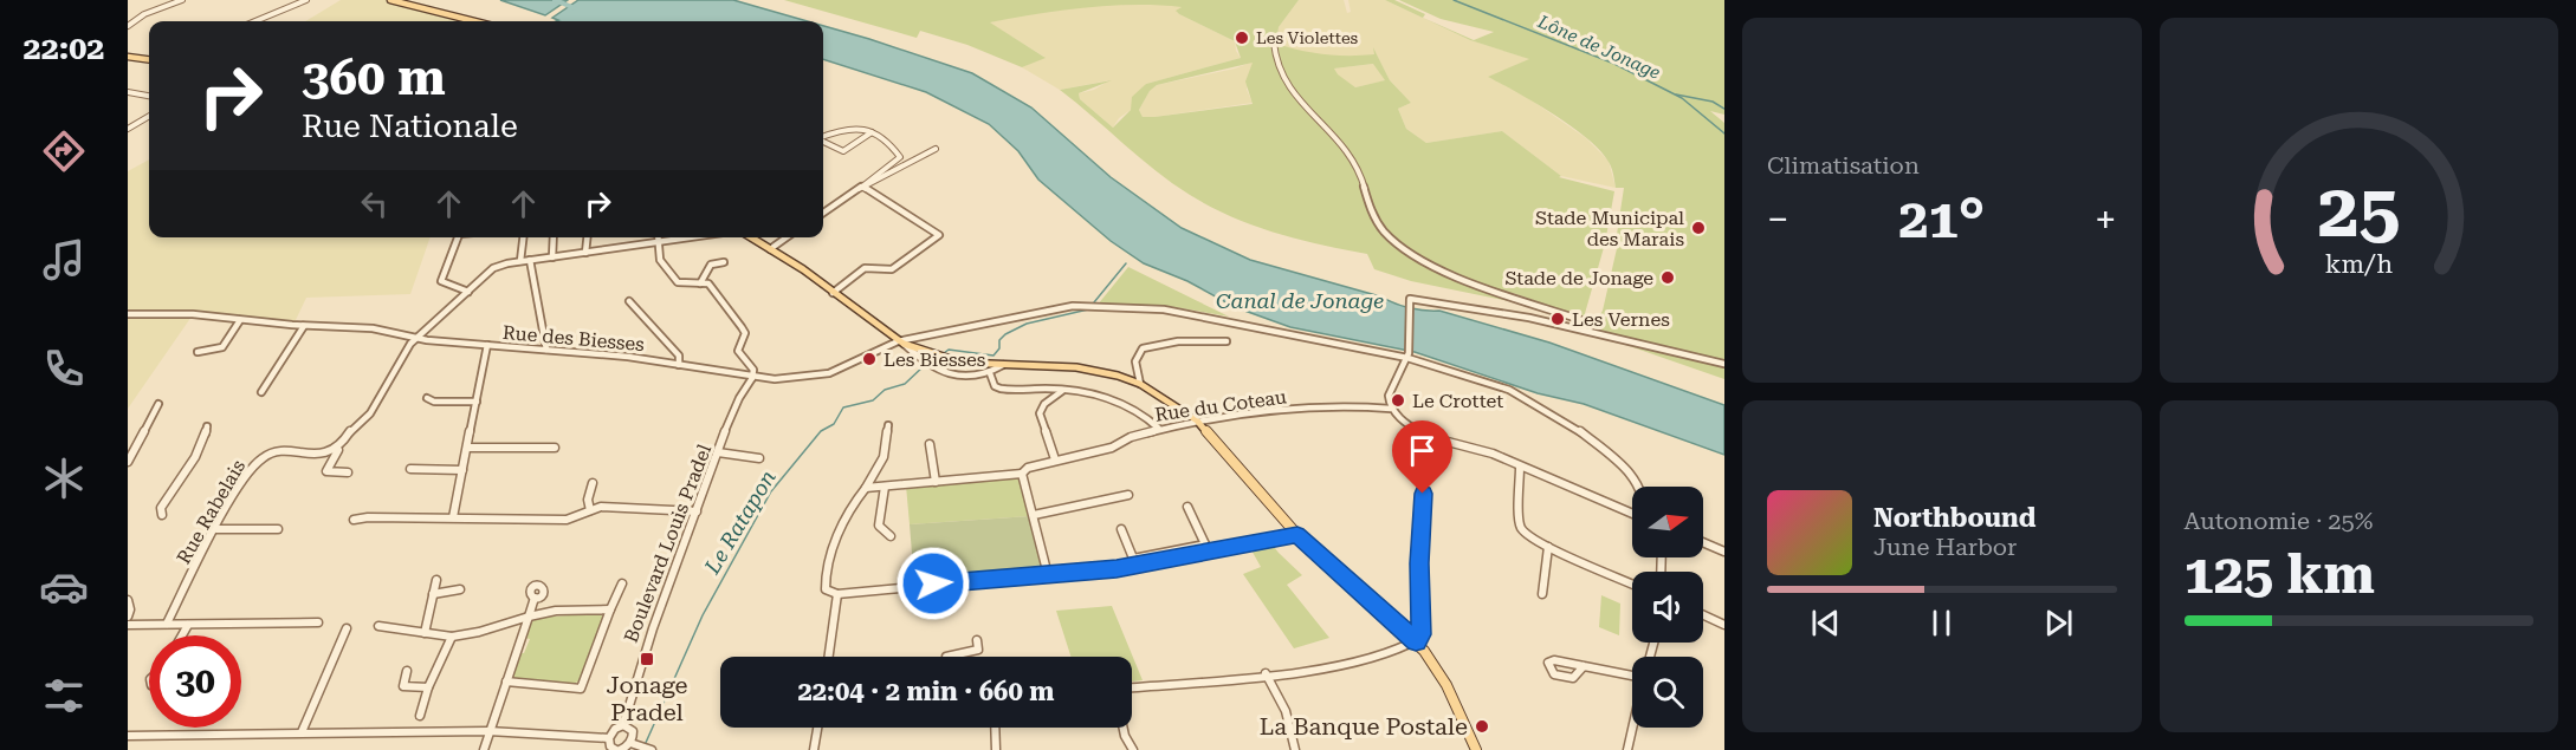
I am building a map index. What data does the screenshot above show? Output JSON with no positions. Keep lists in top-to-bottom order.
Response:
{
  "streets": {
    "street": [
      "Rue des Biesses",
      "Rue du Coteau",
      "Rue Rabelais",
      "Boulevard Louis Pradel"
    ]
  },
  "crossings": [
    ["Rue des Biesses", "Boulevard Louis Pradel"]
  ],
  "water": ["Lône de Jonage", "Canal de Jonage", "Le Ratapon"],
  "places": {
    "other": [
      "Les Violettes",
      "Stade Municipal des Marais",
      "Stade de Jonage",
      "Les Vernes",
      "Les Biesses",
      "Le Crottet",
      "La Banque Postale"
    ],
    "transit": ["Jonage Pradel"]
  },
  "north": "right",
  "page": {
    "tabs": "22:02",
    "tile": [
      "Climatisation",
      ["Autonomie · 25%", "125 km"]
    ],
    "turn": ["360 m", "Rue Nationale"],
    "heat": ["−", "21°", "+"],
    "song": ["Northbound", "June Harbor"],
    "limit": "30",
    "trip": "22:04 · 2 min · 660 m",
    "gauge": ["25", "km/h"]
  }
}
